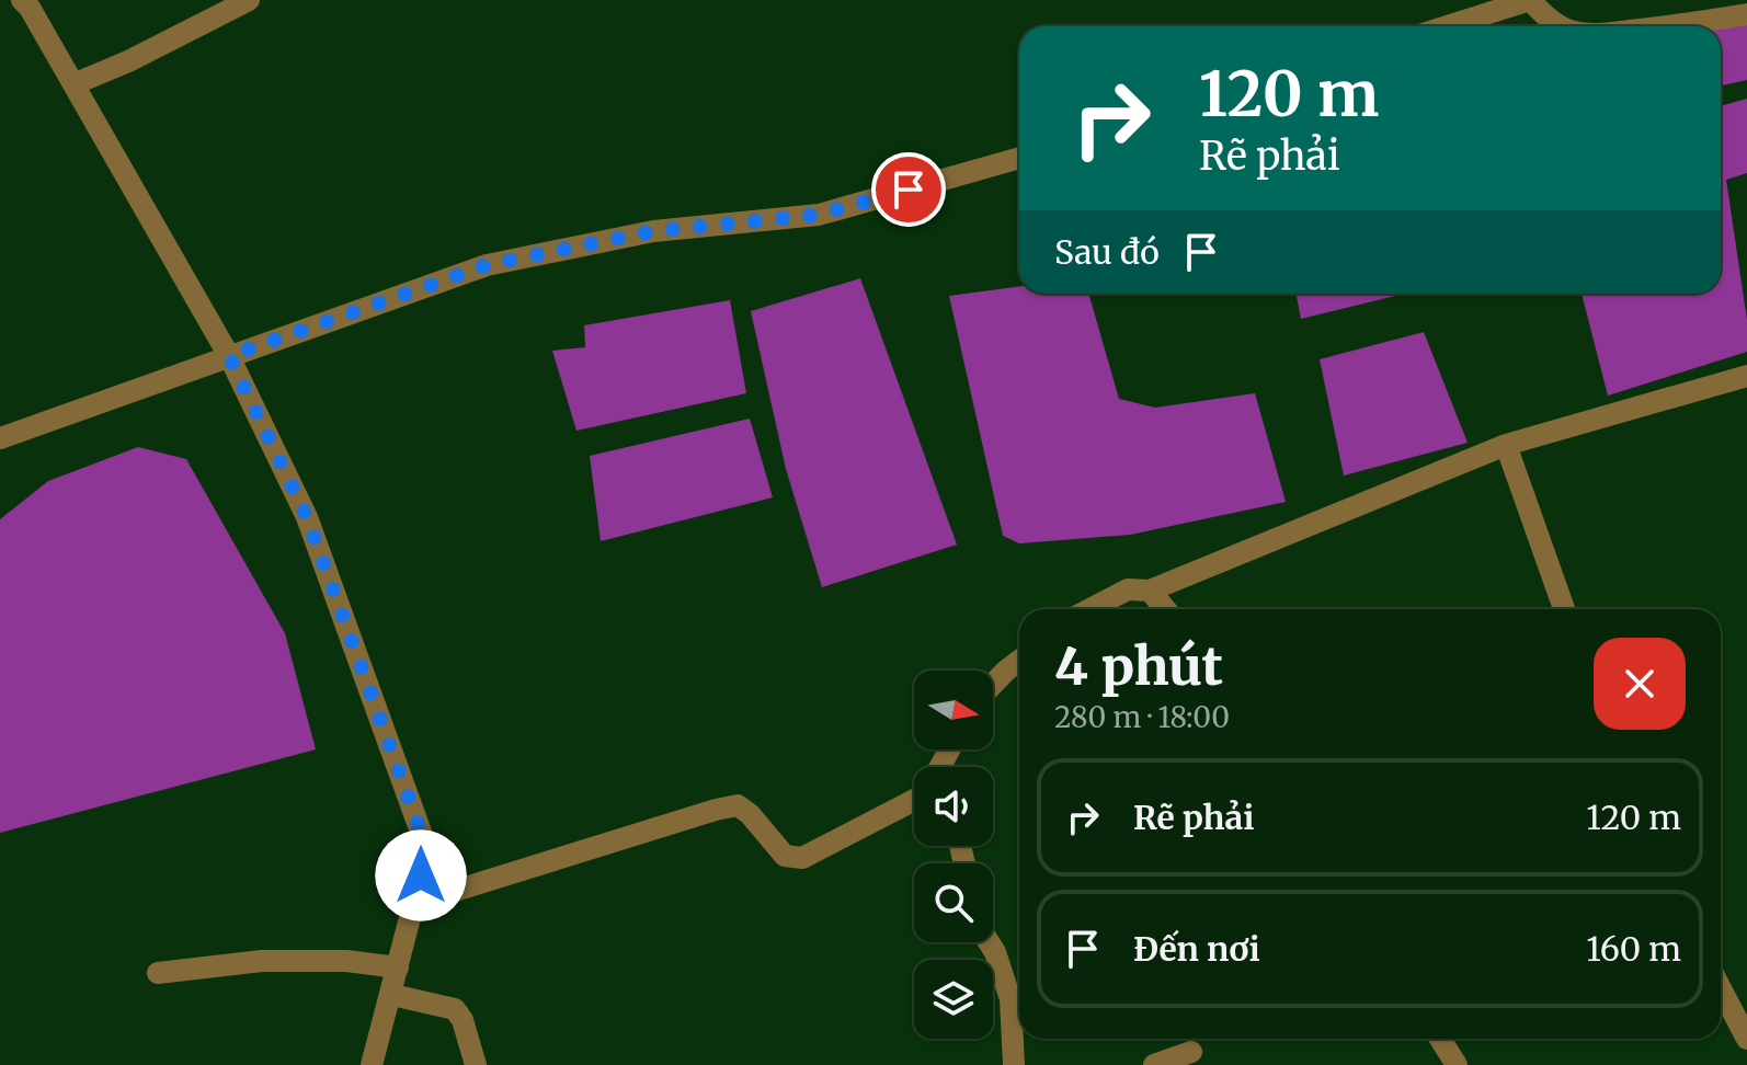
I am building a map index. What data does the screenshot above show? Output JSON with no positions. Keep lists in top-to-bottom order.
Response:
{
  "north": "right",
  "page": {
    "turn": ["120 m", "Rẽ phải"],
    "then": "Sau đó",
    "heading": ["4 phút", "280 m · 18:00"],
    "list": [
      {
        "name": "Rẽ phải",
        "value": "120 m"
      },
      {
        "name": "Đến nơi",
        "value": "160 m"
      }
    ]
  }
}
